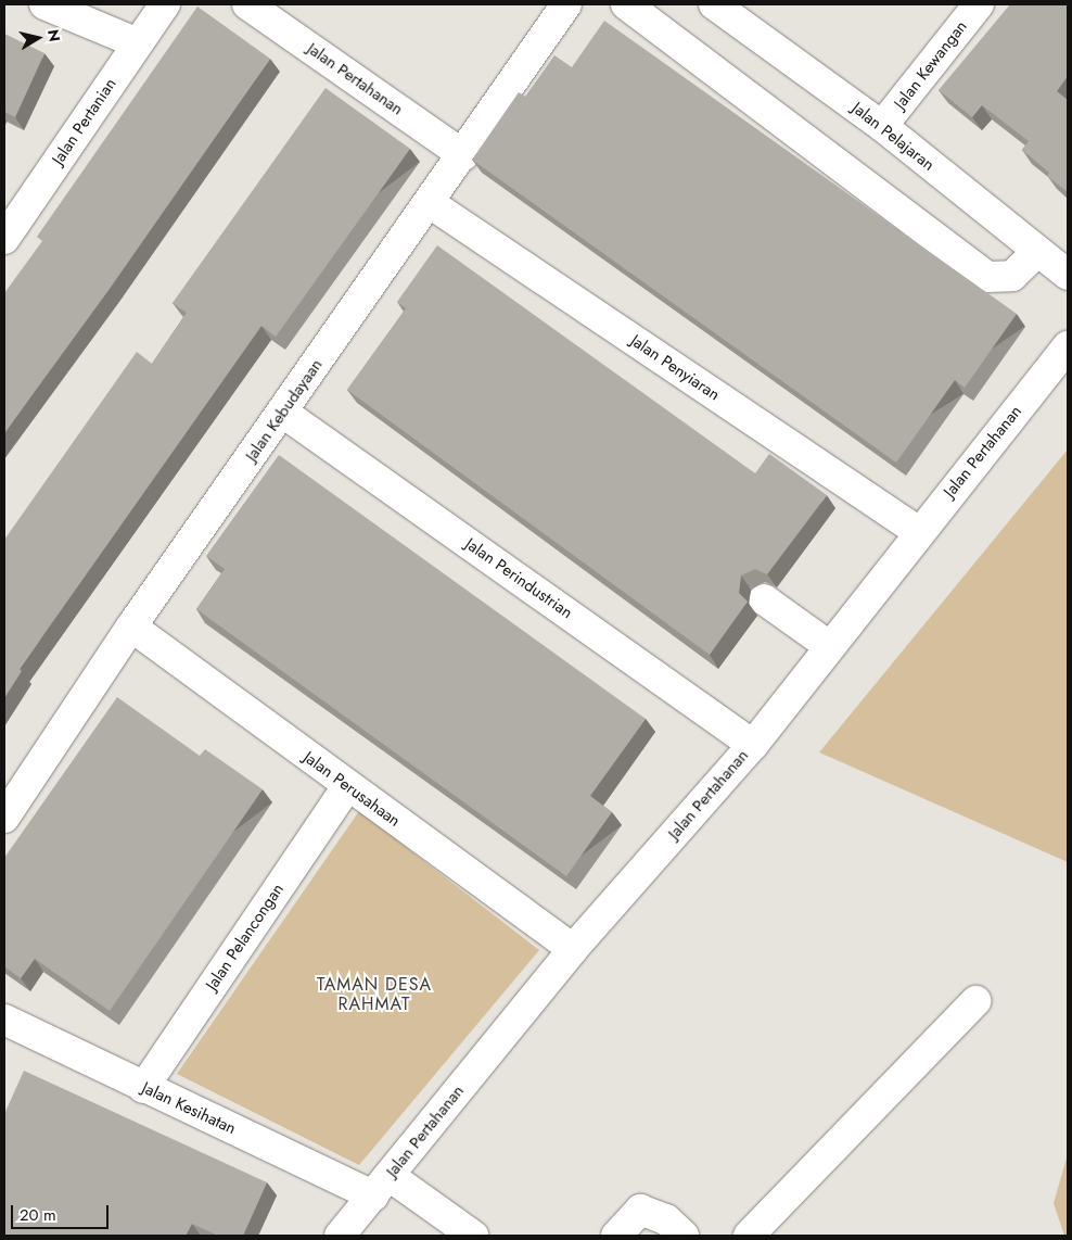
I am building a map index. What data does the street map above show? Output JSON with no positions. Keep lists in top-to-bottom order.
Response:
{
  "streets": {
    "street": [
      "Jalan Kewangan",
      "Jalan Pertahanan",
      "Jalan Pertanian",
      "Jalan Pelajaran",
      "Jalan Penyiaran",
      "Jalan Kebudayaan",
      "Jalan Perindustrian",
      "Jalan Perusahaan",
      "Jalan Pelancongan",
      "Jalan Kesihatan"
    ]
  },
  "crossings": [
    ["Jalan Kewangan", "Jalan Pelajaran"],
    ["Jalan Pertahanan", "Jalan Penyiaran"],
    ["Jalan Pertahanan", "Jalan Kebudayaan"],
    ["Jalan Pertahanan", "Jalan Perindustrian"],
    ["Jalan Pertahanan", "Jalan Perusahaan"],
    ["Jalan Pertahanan", "Jalan Kesihatan"],
    ["Jalan Penyiaran", "Jalan Kebudayaan"],
    ["Jalan Kebudayaan", "Jalan Perindustrian"],
    ["Jalan Kebudayaan", "Jalan Perusahaan"],
    ["Jalan Perusahaan", "Jalan Pelancongan"],
    ["Jalan Pelancongan", "Jalan Kesihatan"]
  ],
  "districts": ["TAMAN DESA RAHMAT"],
  "scale_bar": "20 m",
  "north": "right"
}
